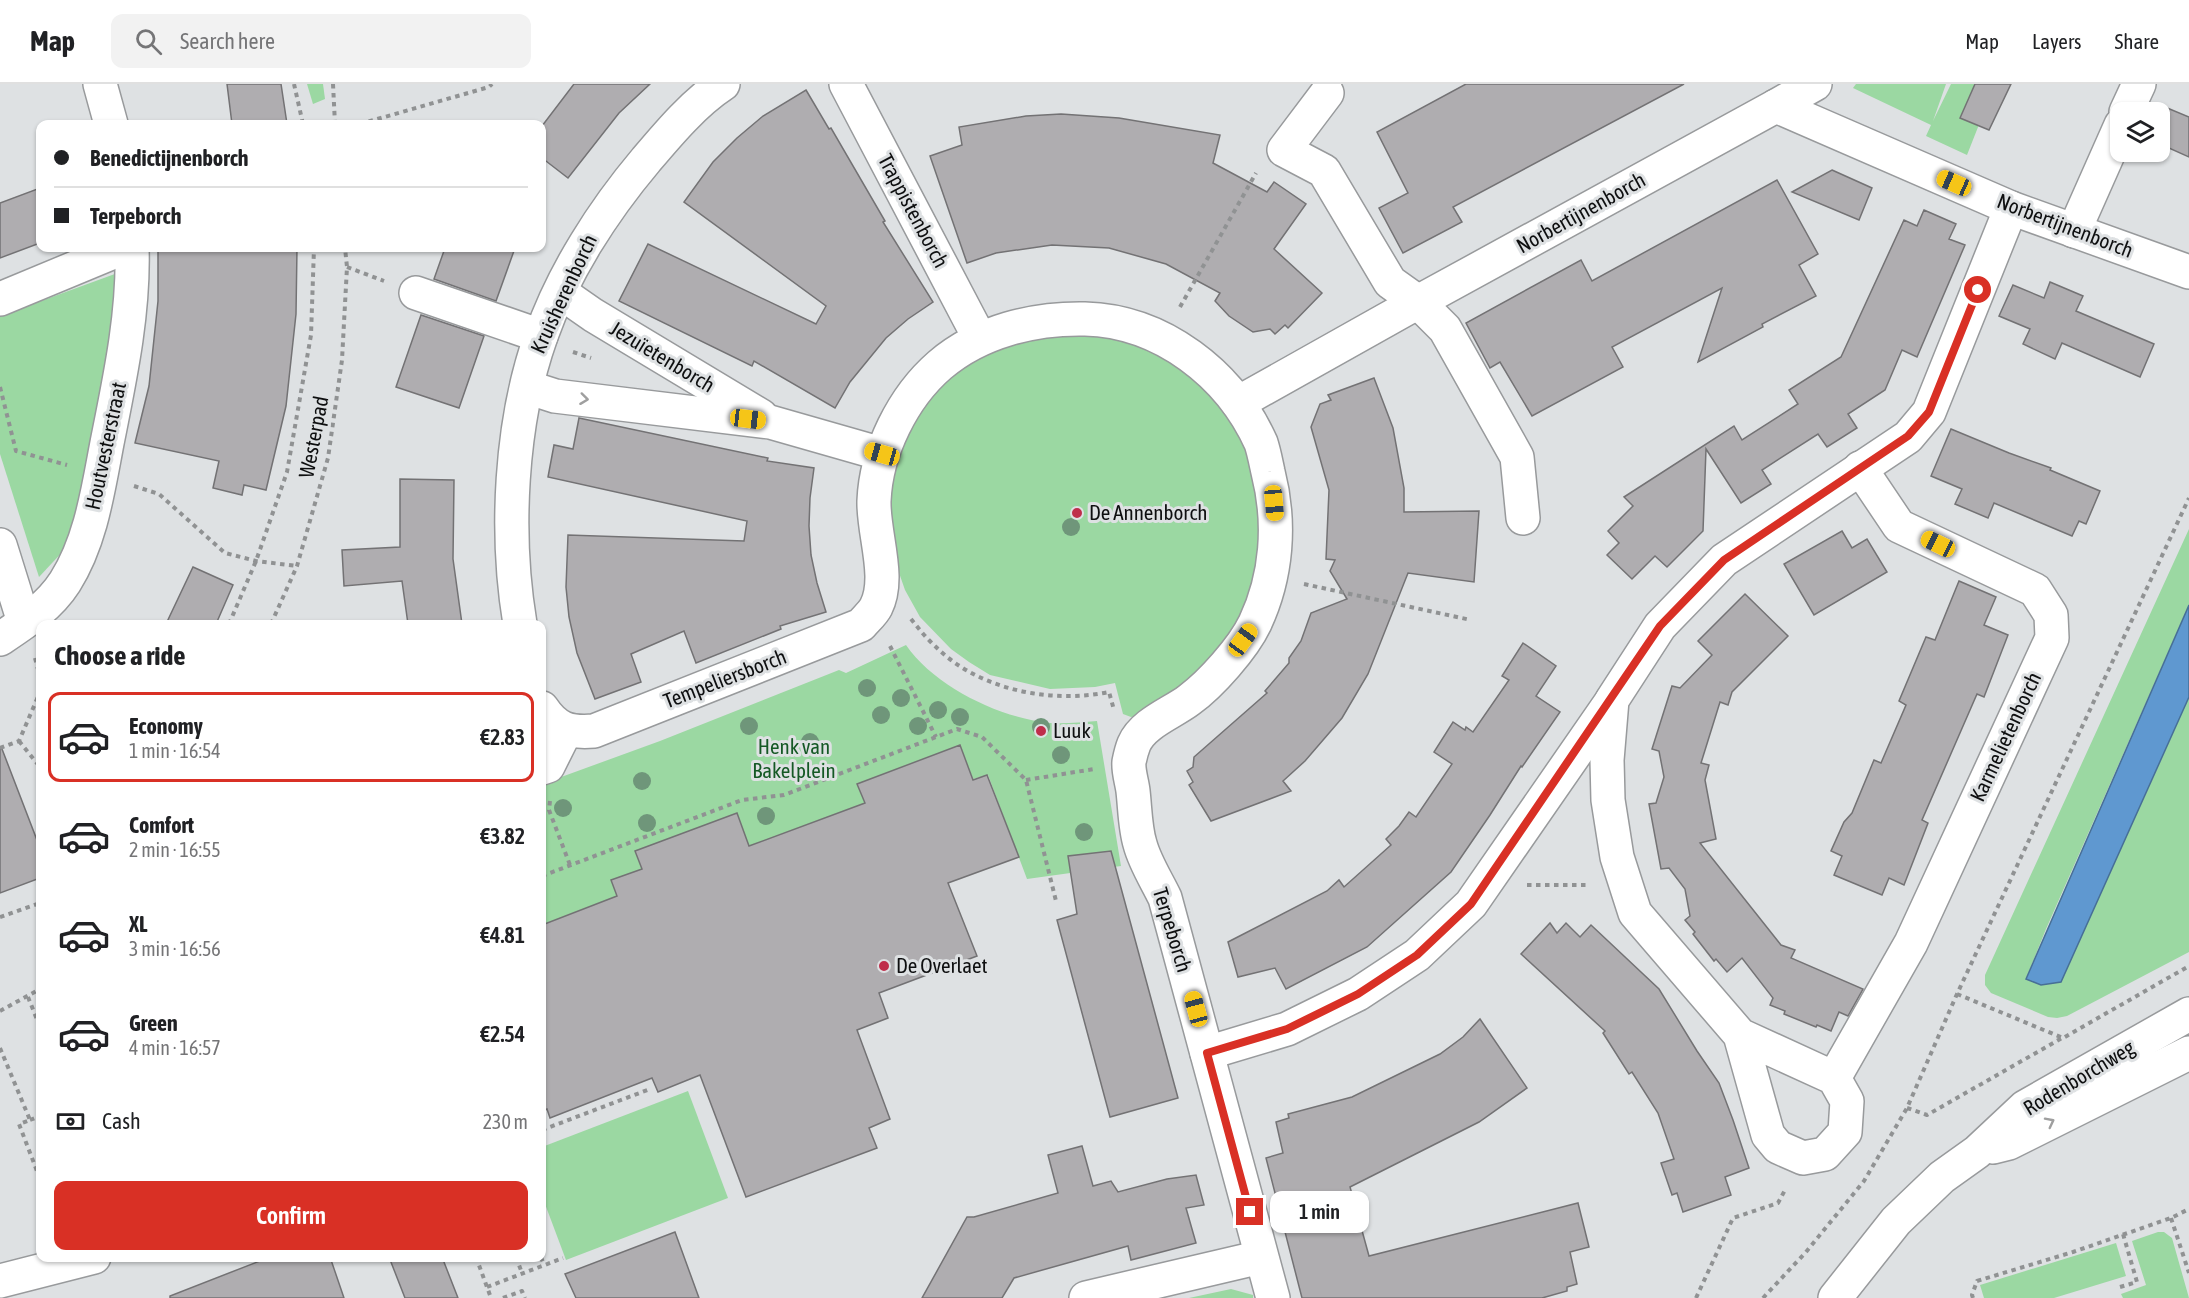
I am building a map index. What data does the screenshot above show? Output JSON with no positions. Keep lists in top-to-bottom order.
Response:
{
  "streets": {
    "street": [
      "Trappistenborch",
      "Norbertijnenborch",
      "Kruisherenborch",
      "Jezuïetenborch",
      "Houtvesterstraat",
      "Tempeliersborch",
      "Karmelietenborch",
      "Terpeborch",
      "Rodenborchweg"
    ],
    "path": ["Westerpad"]
  },
  "crossings": [
    ["Kruisherenborch", "Jezuïetenborch"]
  ],
  "parks": ["Henk van Bakelplein"],
  "places": ["De Annenborch", "Luuk", "De Overlaet"],
  "page": {
    "header": "Map",
    "search": "Search here",
    "nav": ["Map", "Layers", "Share"],
    "banner": ["Benedictijnenborch", "Terpeborch"],
    "heading": "Choose a ride",
    "list": [
      {
        "name": "Economy",
        "note": "1 min · 16:54",
        "value": "€2.83"
      },
      {
        "name": "Comfort",
        "note": "2 min · 16:55",
        "value": "€3.82"
      },
      {
        "name": "XL",
        "note": "3 min · 16:56",
        "value": "€4.81"
      },
      {
        "name": "Green",
        "note": "4 min · 16:57",
        "value": "€2.54"
      }
    ],
    "pay": ["Cash", "230 m"],
    "buttons": "Confirm",
    "bubble": "1 min"
  }
}
